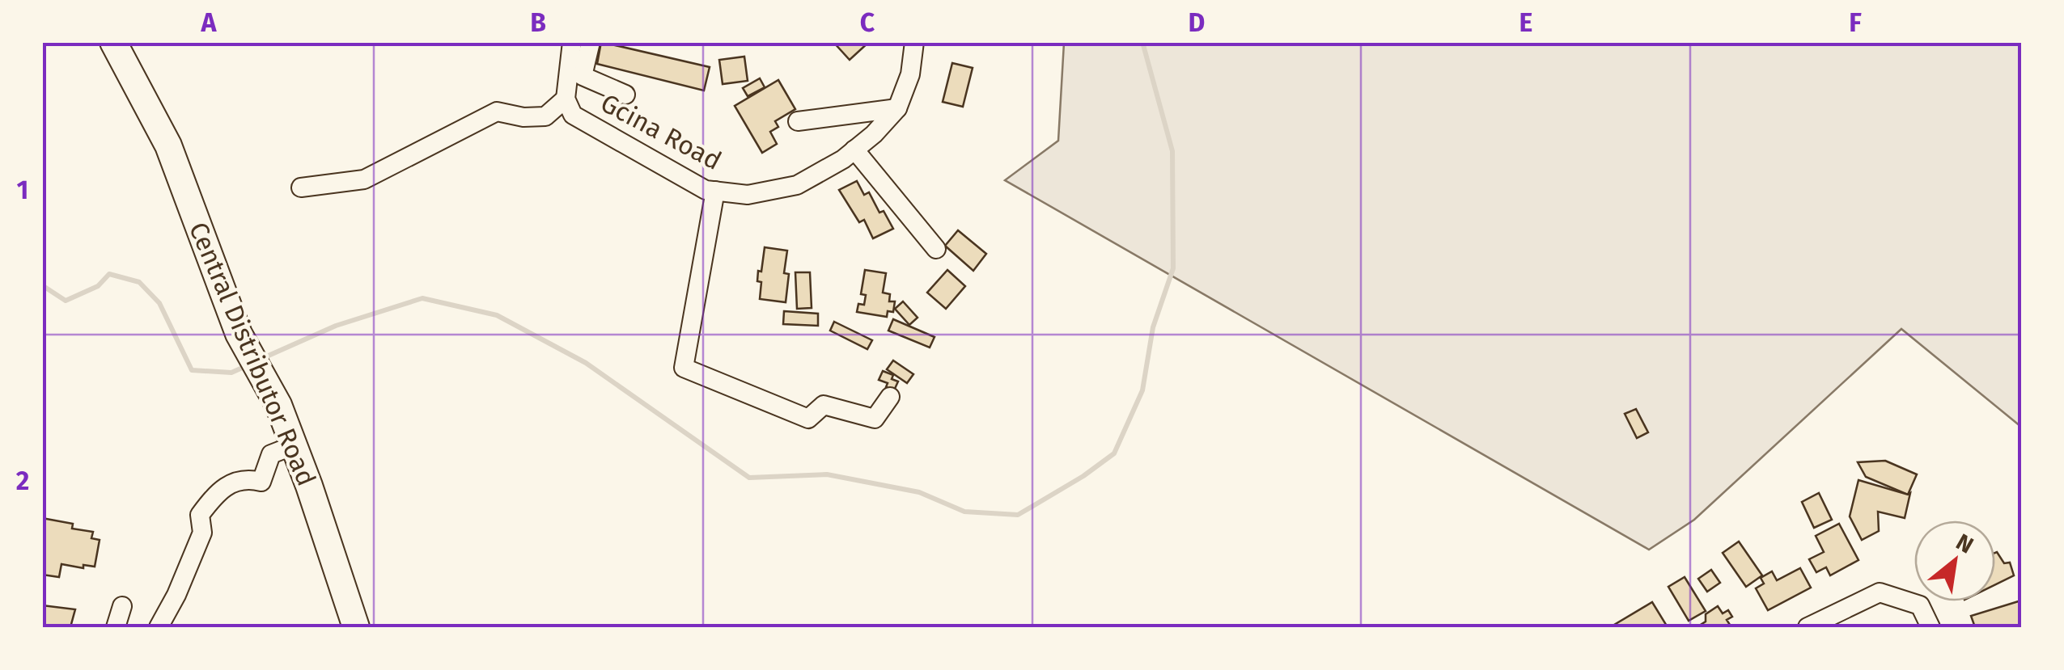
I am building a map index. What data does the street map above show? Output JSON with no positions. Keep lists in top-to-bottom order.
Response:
{
  "streets": {
    "highway": ["Central Distributor Road"],
    "street": ["Gcina Road"]
  },
  "north": "top right",
  "grid": {
    "columns": [
      "A",
      "B",
      "C",
      "D",
      "E",
      "F"
    ],
    "rows": ["1", "2"]
  }
}
